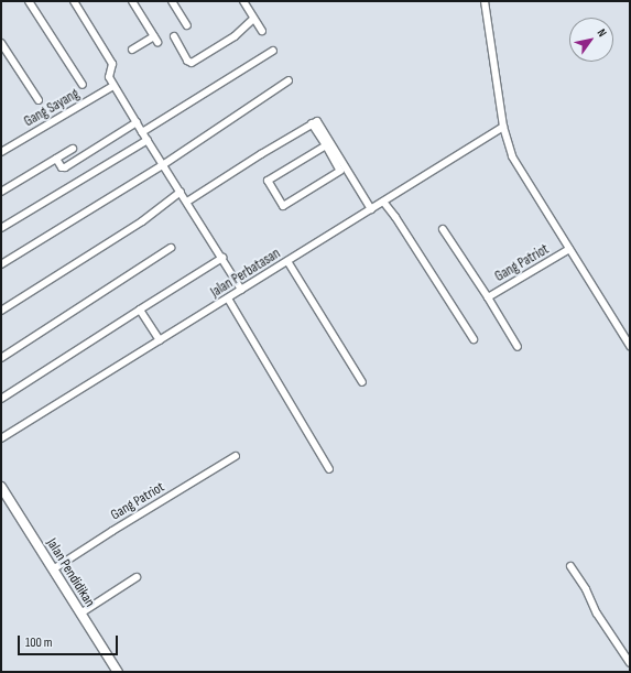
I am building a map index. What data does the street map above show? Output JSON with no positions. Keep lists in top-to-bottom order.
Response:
{
  "streets": {
    "main road": ["Jalan Pendidikan"],
    "street": ["Gang Sayang", "Gang Patriot", "Jalan Perbatasan"]
  },
  "crossings": [
    ["Gang Patriot", "Jalan Pendidikan"]
  ],
  "scale_bar": "100 m",
  "north": "top right"
}
